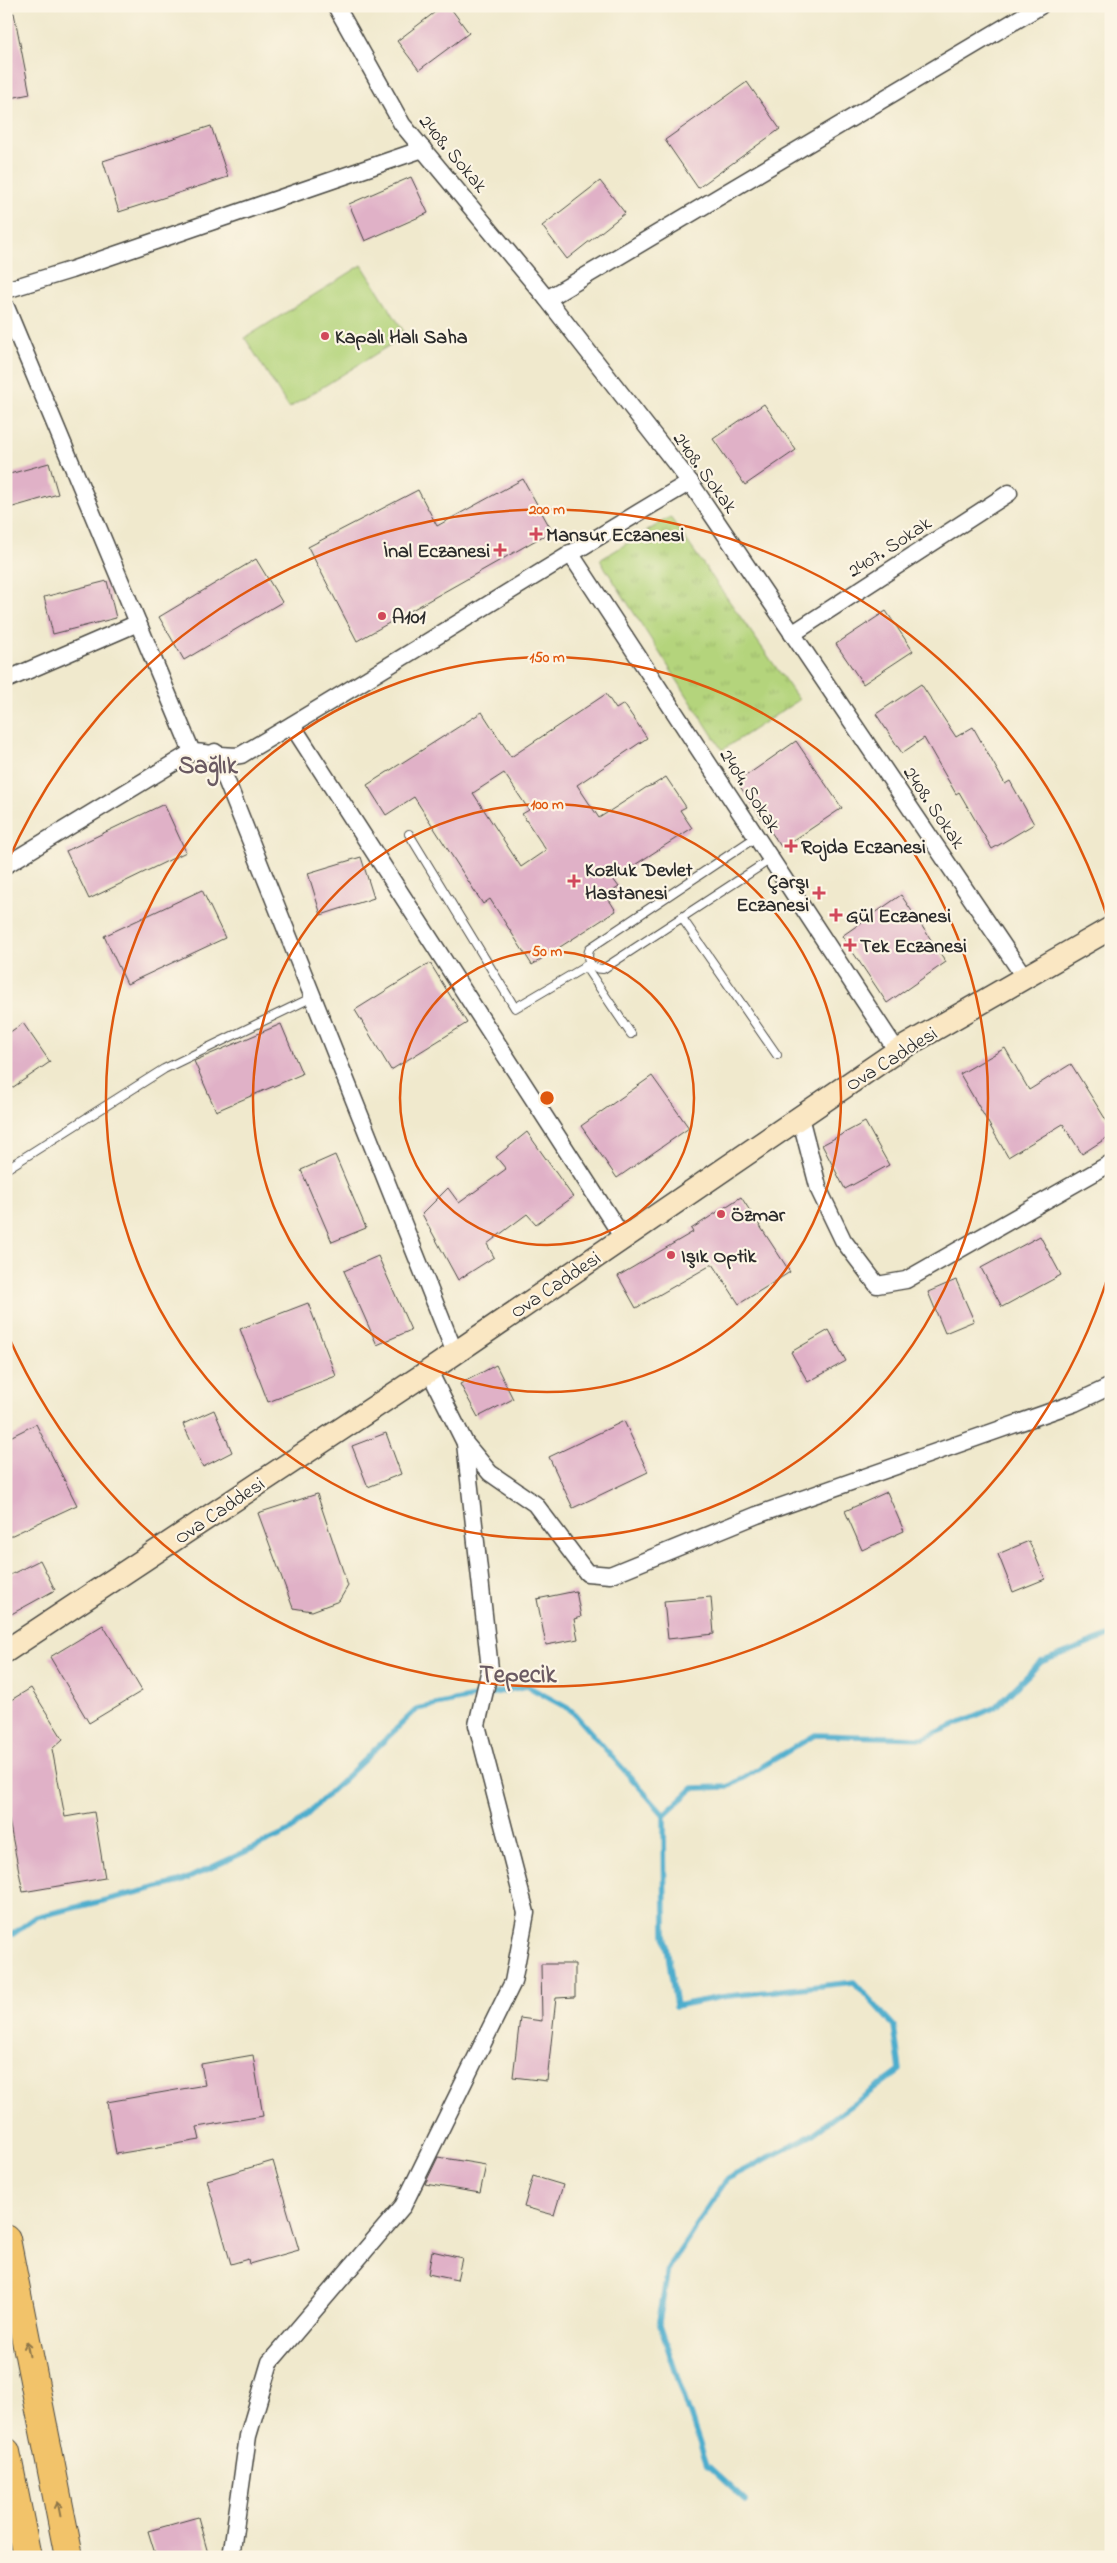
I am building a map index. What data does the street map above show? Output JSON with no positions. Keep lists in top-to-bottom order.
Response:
{
  "streets": {
    "street": [
      "2408. Sokak",
      "2407. Sokak",
      "2404. Sokak",
      "Ova Caddesi"
    ]
  },
  "crossings": [
    ["2408. Sokak", "2407. Sokak"],
    ["2408. Sokak", "Ova Caddesi"],
    ["2404. Sokak", "Ova Caddesi"]
  ],
  "districts": ["Sağlık", "Tepecik"],
  "places": {
    "other": [
      "Kapalı Halı Saha",
      "A101",
      "Özmar",
      "Işık Optik"
    ],
    "health": [
      "Mansur Eczanesi",
      "İnal Eczanesi",
      "Rojda Eczanesi",
      "Kozluk Devlet Hastanesi",
      "Çarşı Eczanesi",
      "Gül Eczanesi",
      "Tek Eczanesi"
    ]
  },
  "rings": [
    "200 m",
    "150 m",
    "100 m",
    "50 m"
  ]
}
